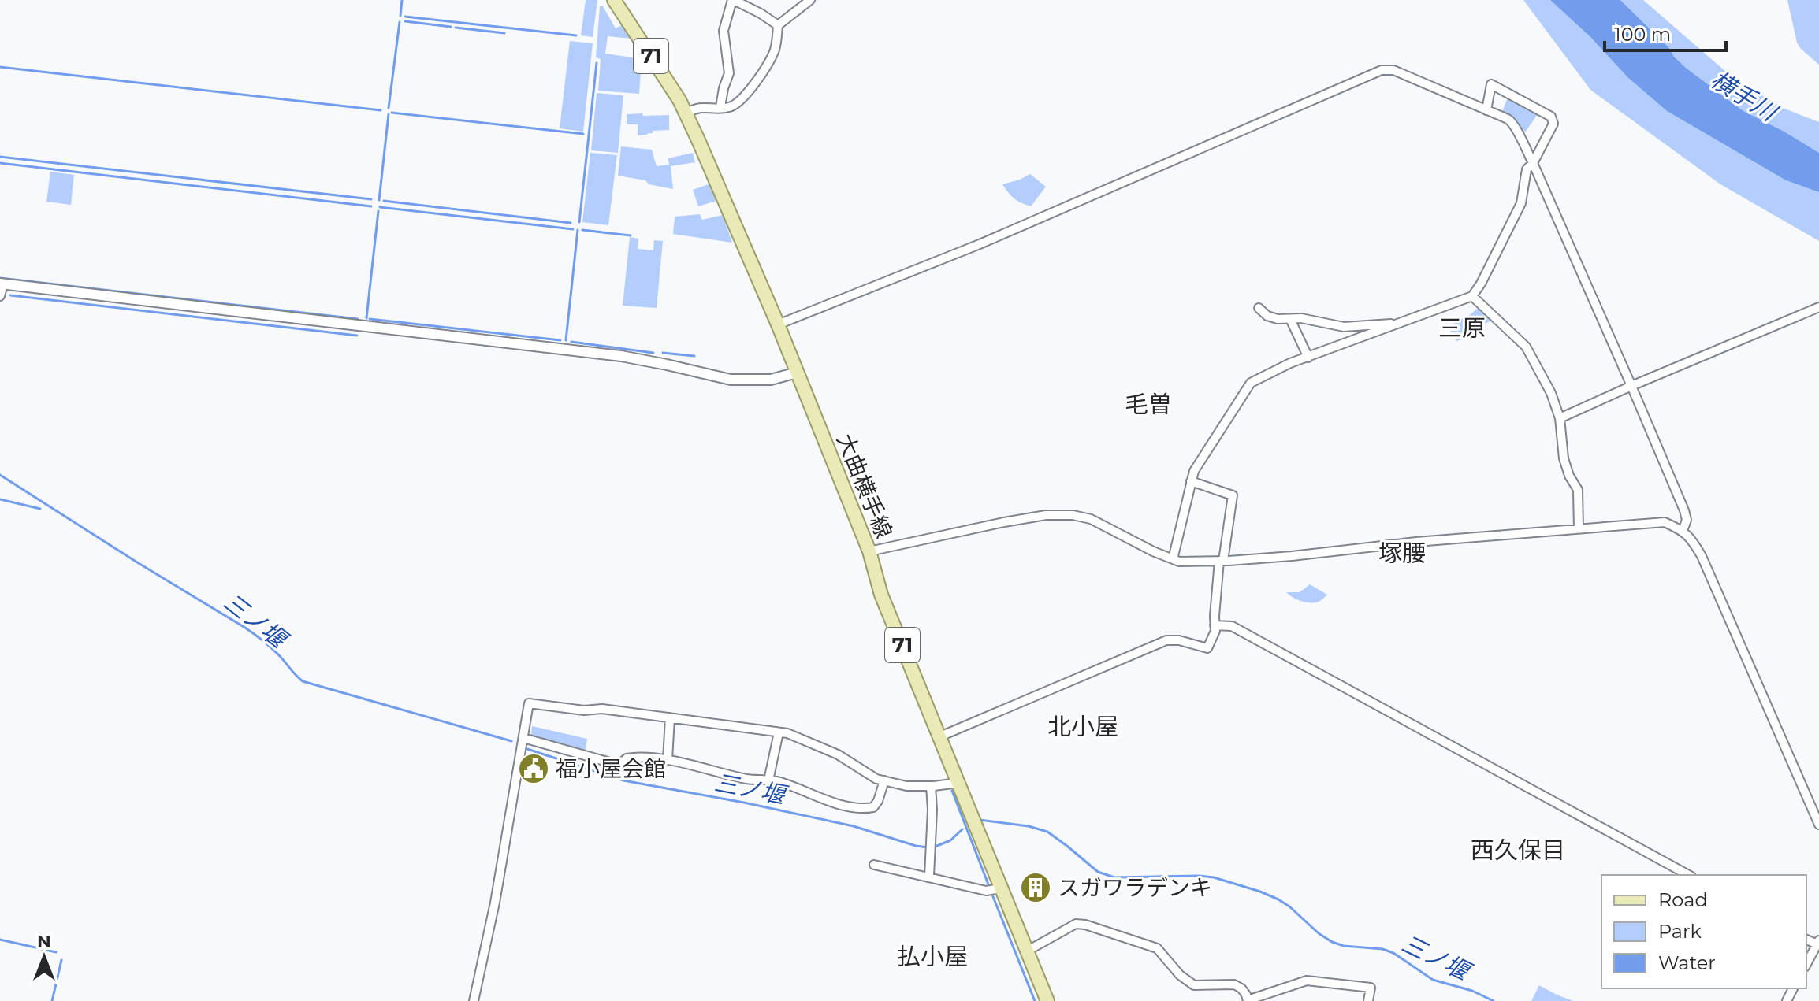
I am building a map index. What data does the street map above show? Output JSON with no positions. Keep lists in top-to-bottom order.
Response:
{
  "streets": {
    "main road": ["71", "大曲横手線"]
  },
  "districts": [
    "三原",
    "毛曽",
    "塚腰",
    "北小屋",
    "西久保目",
    "払小屋"
  ],
  "water": ["横手川", "三ノ堰"],
  "places": {
    "public building": ["福小屋会館"],
    "building": ["スガワラデンキ"]
  },
  "legend": ["Road", "Park", "Water"],
  "scale_bar": "100 m",
  "north": "top"
}
